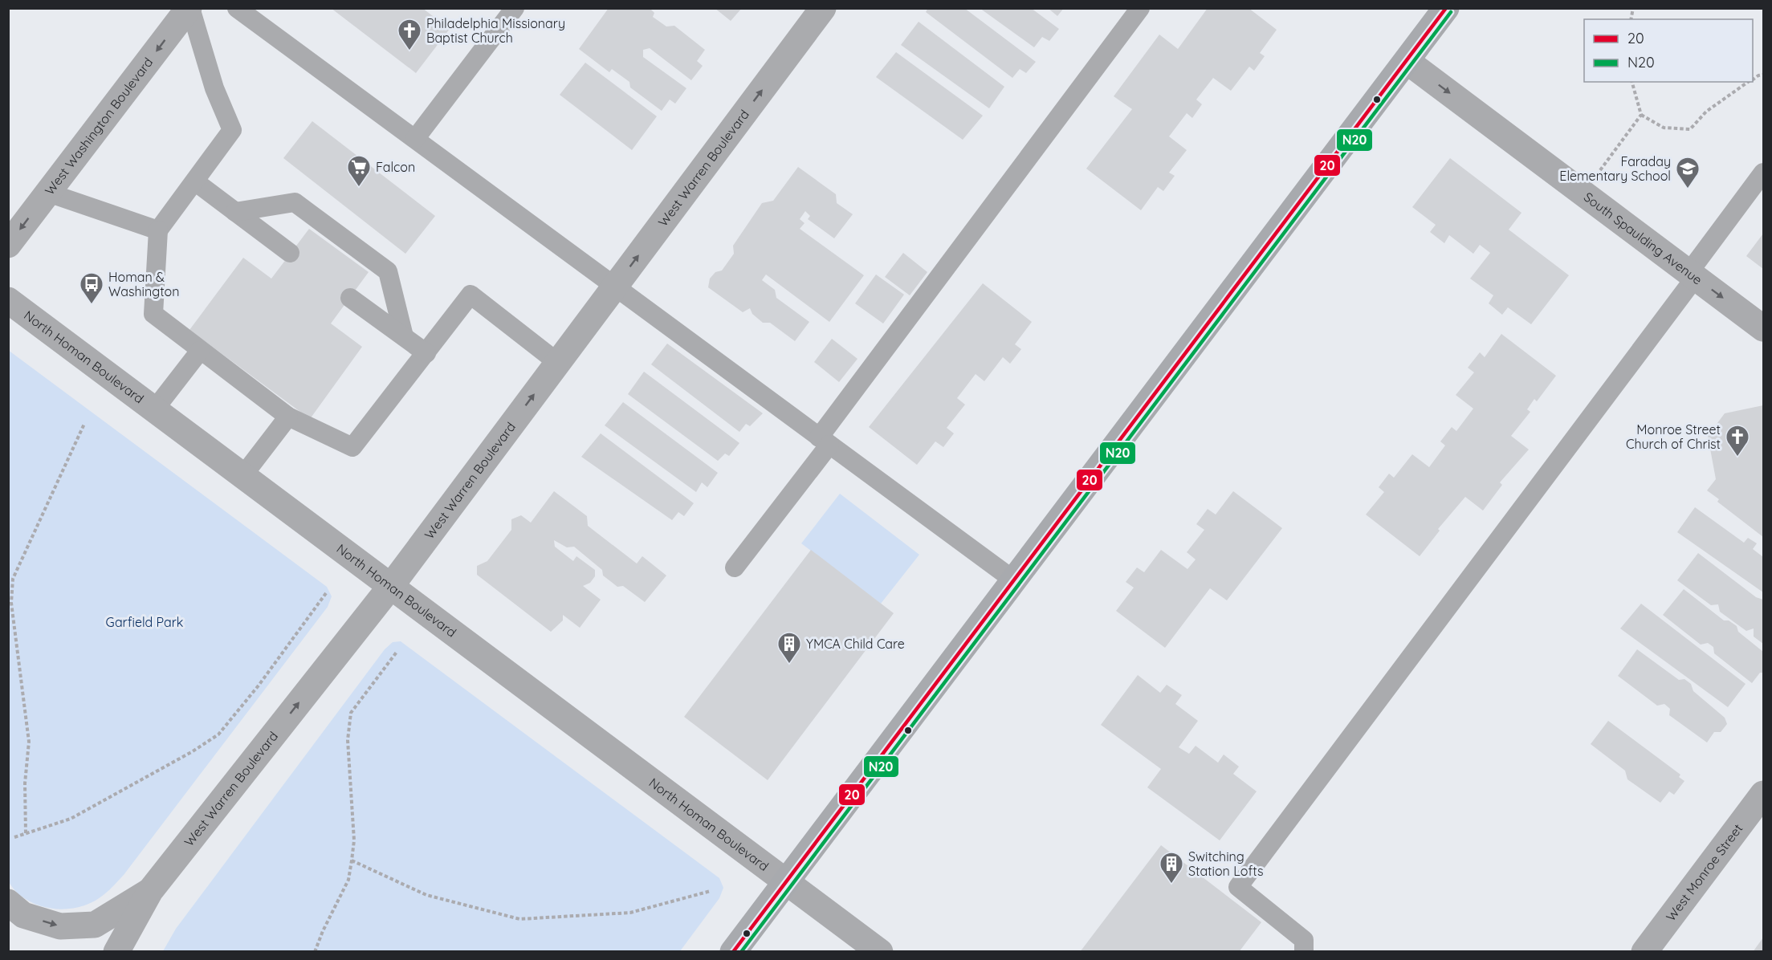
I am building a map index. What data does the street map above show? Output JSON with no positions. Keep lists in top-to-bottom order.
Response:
{
  "streets": {
    "street": [
      "West Washington Boulevard",
      "West Warren Boulevard",
      "South Spaulding Avenue",
      "North Homan Boulevard",
      "West Monroe Street"
    ]
  },
  "crossings": [
    ["West Warren Boulevard", "North Homan Boulevard"]
  ],
  "one_way": ["West Washington Boulevard", "West Warren Boulevard", "South Spaulding Avenue"],
  "parks": ["Garfield Park"],
  "places": {
    "church": ["Philadelphia Missionary Baptist Church", "Monroe Street Church of Christ"],
    "supermarket": ["Falcon"],
    "school or university": ["Faraday Elementary School"],
    "bus stop": ["Homan & Washington"],
    "building": ["YMCA Child Care", "Switching Station Lofts"]
  },
  "lines": ["transit line 20", "transit line N20"],
  "legend": ["20", "N20"]
}
